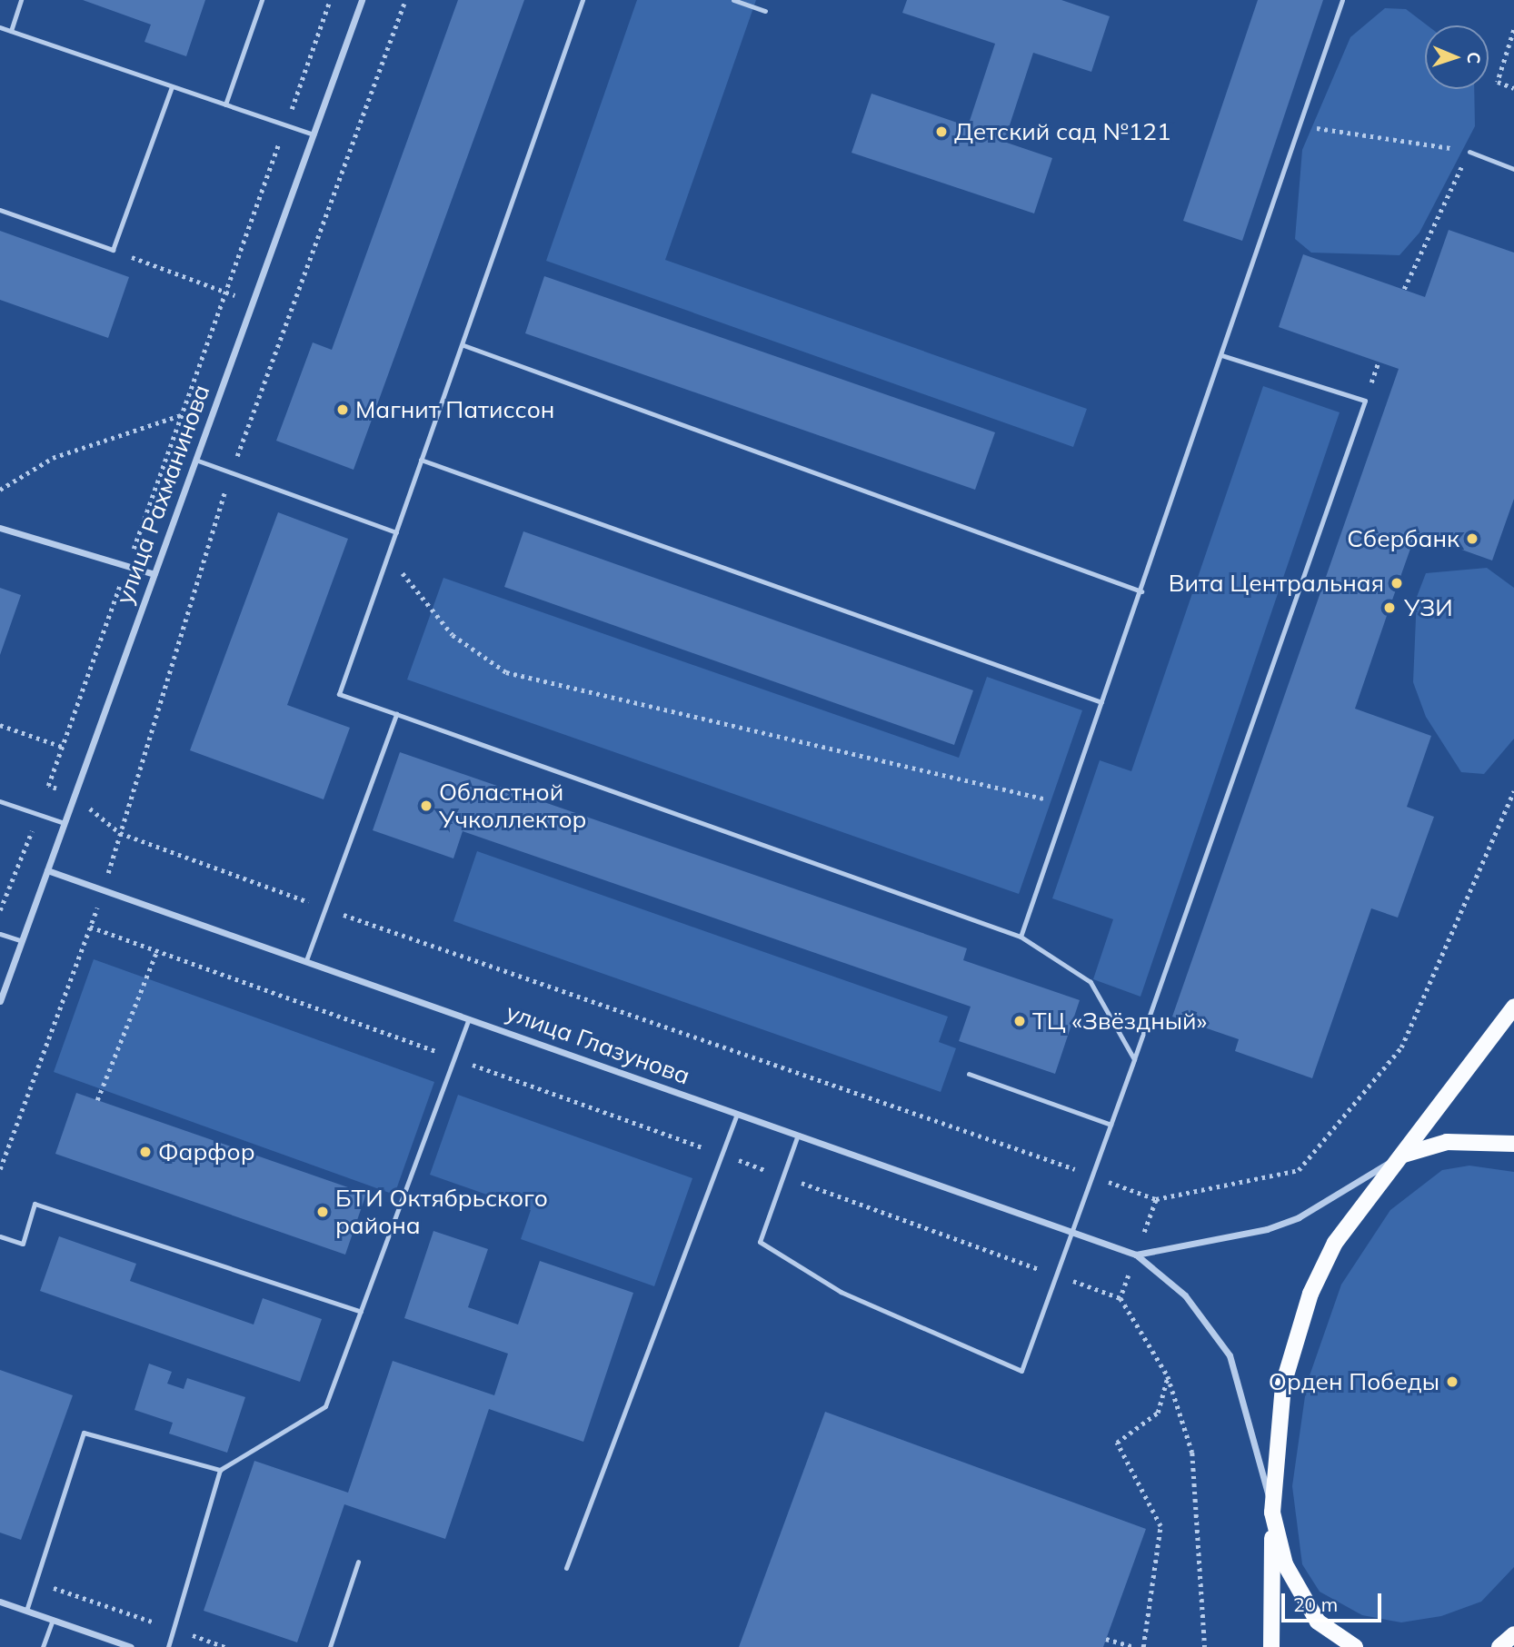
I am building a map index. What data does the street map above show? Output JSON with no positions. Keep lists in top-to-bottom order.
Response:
{
  "streets": {
    "street": ["улица Рахманинова", "улица Глазунова"]
  },
  "crossings": [
    ["улица Рахманинова", "улица Глазунова"]
  ],
  "places": [
    "Детский сад №121",
    "Магнит Патиссон",
    "Сбербанк",
    "Вита Центральная",
    "УЗИ",
    "Областной Учколлектор",
    "ТЦ «Звёздный»",
    "Фарфор",
    "БТИ Октябрьского района",
    "Орден Победы"
  ],
  "scale_bar": "20 m",
  "north": "right"
}
